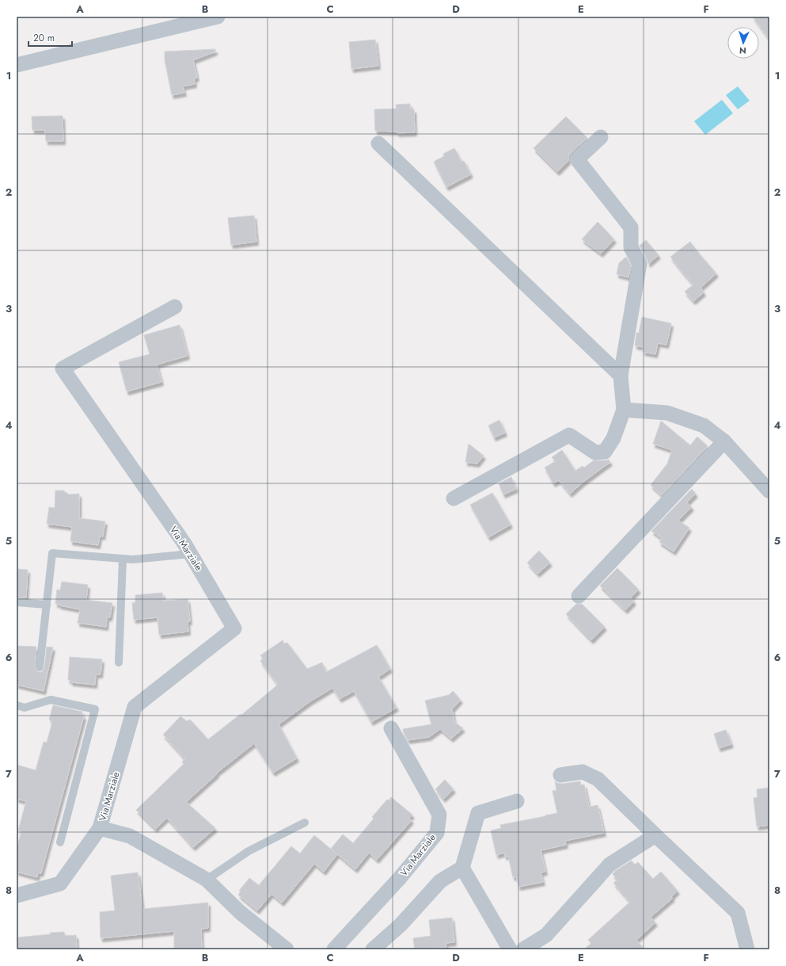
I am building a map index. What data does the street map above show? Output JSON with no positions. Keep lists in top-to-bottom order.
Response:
{
  "streets": {
    "street": ["Via Marziale"]
  },
  "scale_bar": "20 m",
  "north": "bottom",
  "grid": {
    "columns": [
      "A",
      "B",
      "C",
      "D",
      "E",
      "F"
    ],
    "rows": [
      "1",
      "2",
      "3",
      "4",
      "5",
      "6",
      "7",
      "8"
    ]
  }
}
